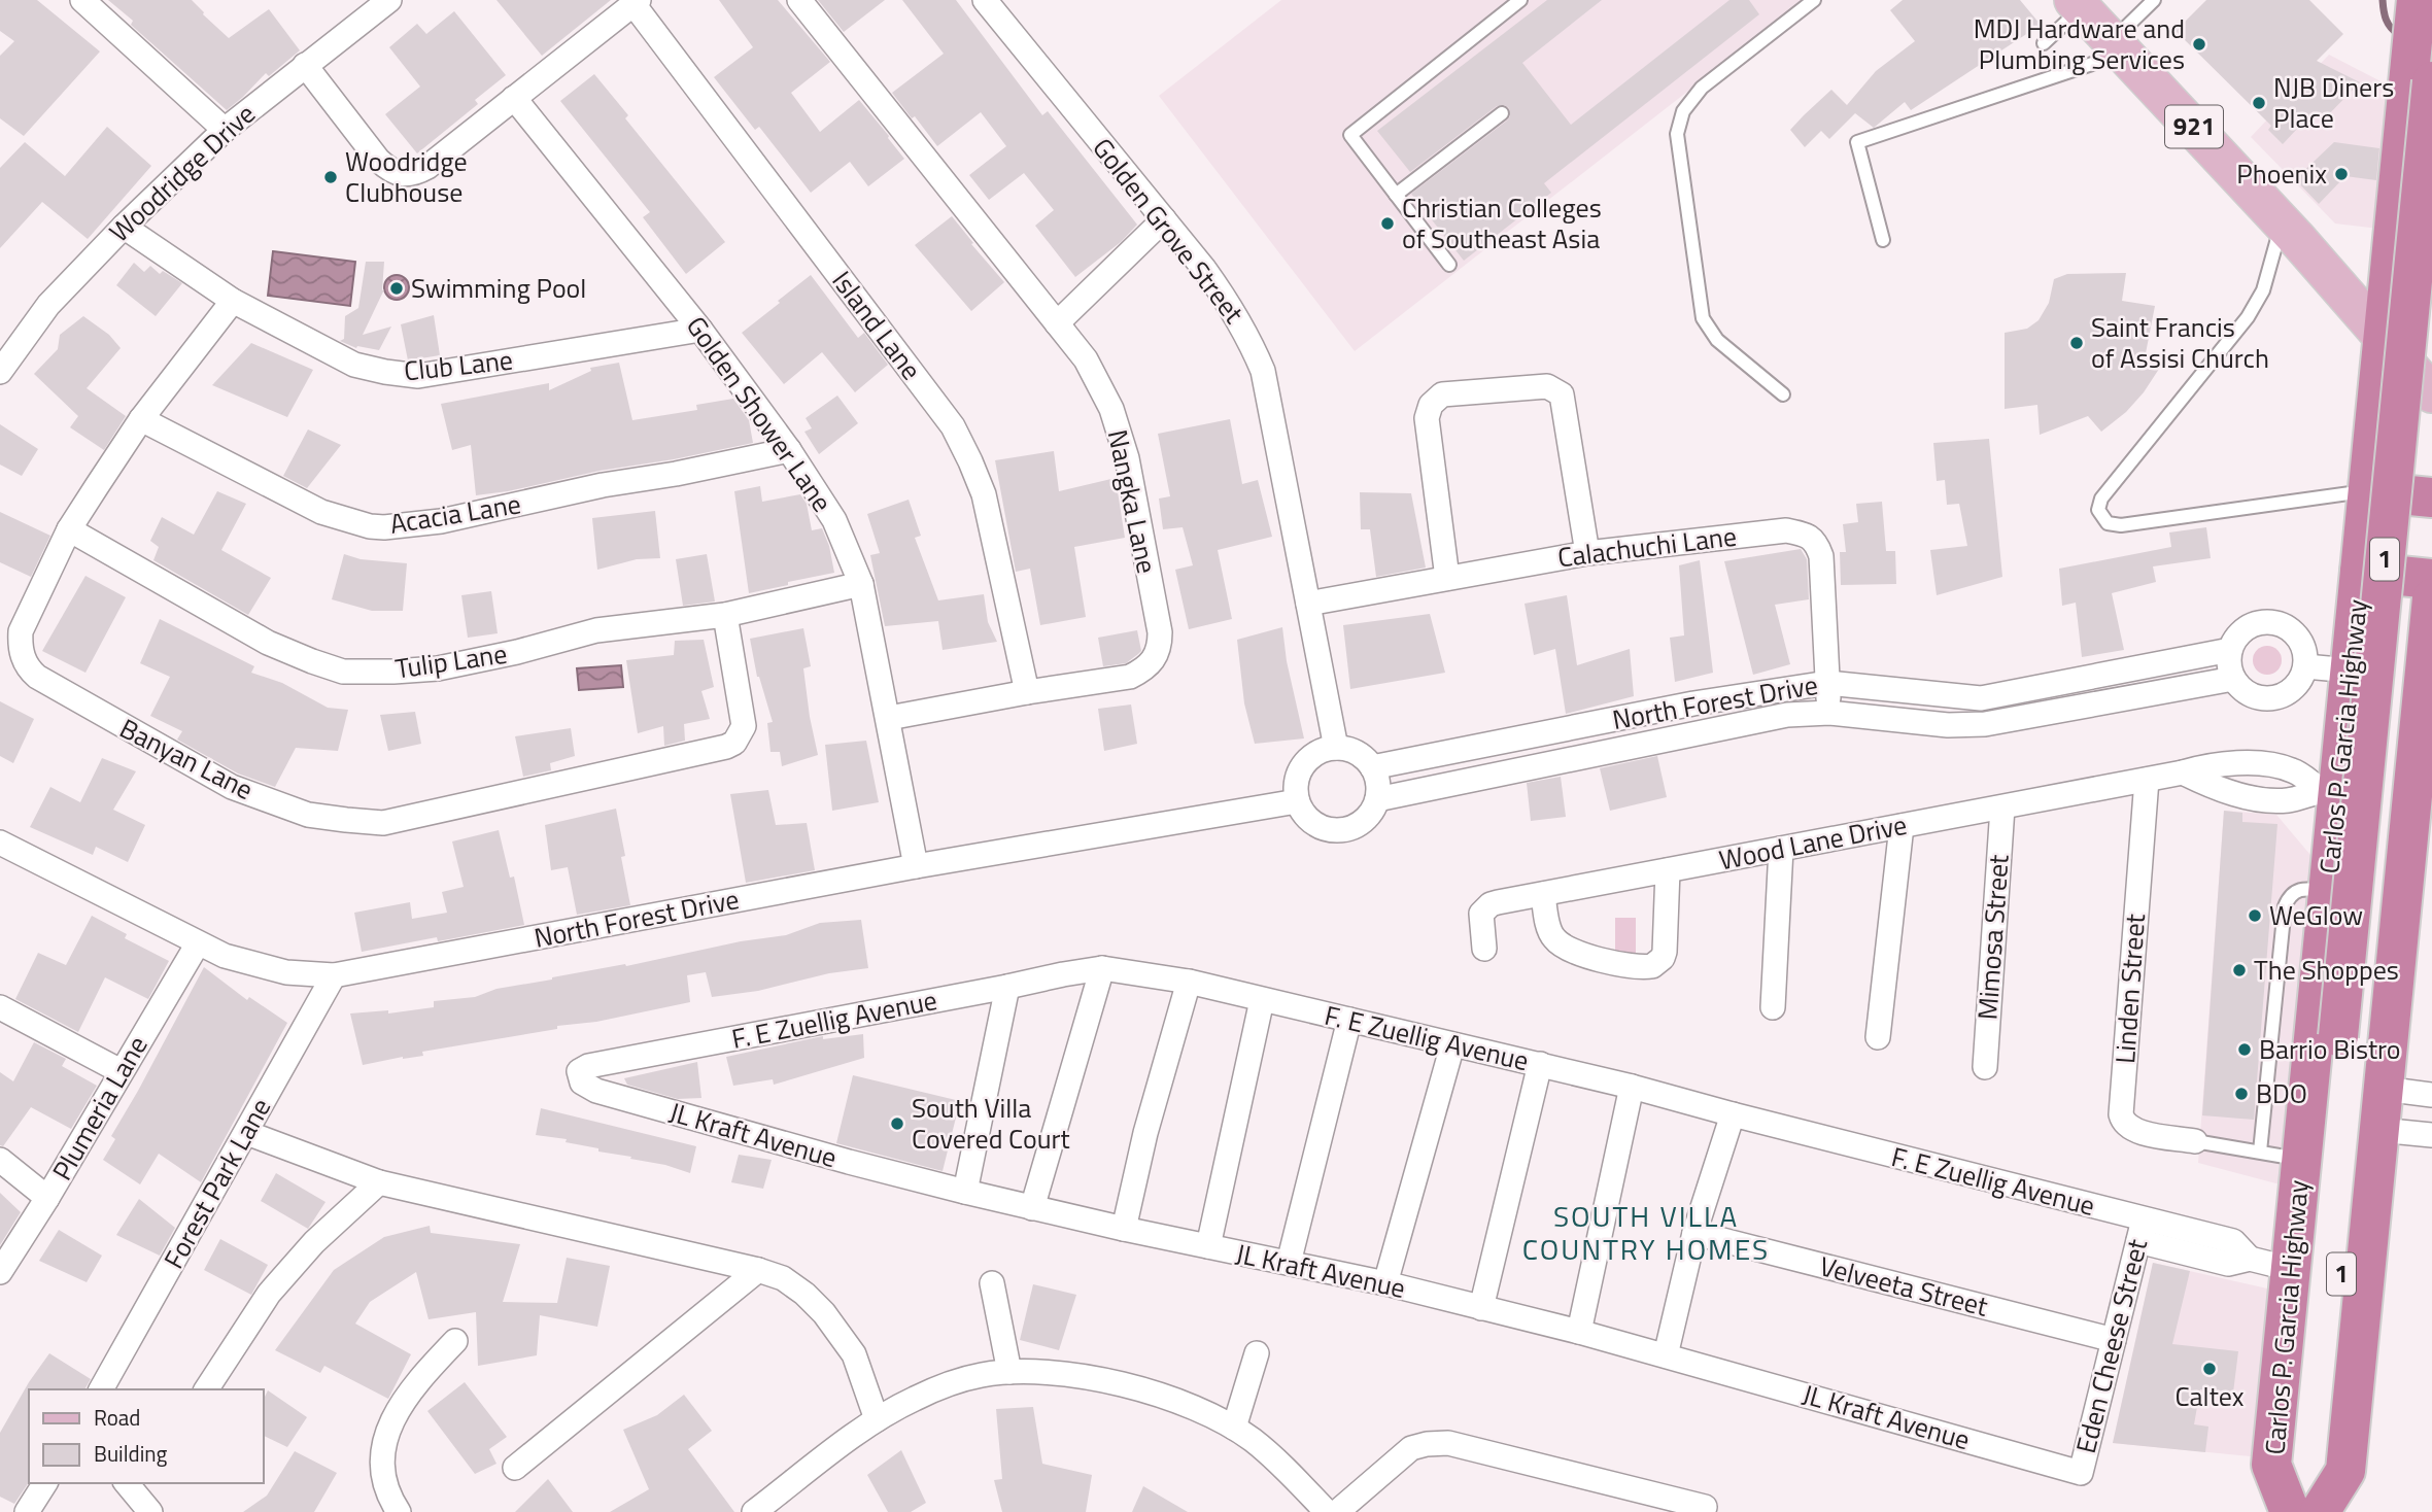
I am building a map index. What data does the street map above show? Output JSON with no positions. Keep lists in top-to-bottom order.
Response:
{
  "streets": {
    "highway": ["1", "Carlos P. Garcia Highway"],
    "main road": ["921"],
    "street": [
      "Woodridge Drive",
      "Golden Grove Street",
      "Island Lane",
      "Club Lane",
      "Golden Shower Lane",
      "Nangka Lane",
      "Acacia Lane",
      "Calachuchi Lane",
      "Tulip Lane",
      "North Forest Drive",
      "Banyan Lane",
      "Wood Lane Drive",
      "Mimosa Street",
      "Linden Street",
      "F. E Zuellig Avenue",
      "Plumeria Lane",
      "JL Kraft Avenue",
      "Forest Park Lane",
      "Velveeta Street",
      "Eden Cheese Street"
    ]
  },
  "crossings": [
    ["921", "Carlos P. Garcia Highway"],
    ["Woodridge Drive", "Club Lane"],
    ["Golden Grove Street", "Calachuchi Lane"],
    ["Golden Grove Street", "North Forest Drive"],
    ["Island Lane", "Nangka Lane"],
    ["Club Lane", "Golden Shower Lane"],
    ["Club Lane", "Banyan Lane"],
    ["Golden Shower Lane", "Nangka Lane"],
    ["Golden Shower Lane", "Acacia Lane"],
    ["Golden Shower Lane", "Tulip Lane"],
    ["Golden Shower Lane", "North Forest Drive"],
    ["Acacia Lane", "Banyan Lane"],
    ["Calachuchi Lane", "North Forest Drive"],
    ["1", "Carlos P. Garcia Highway"],
    ["Tulip Lane", "Banyan Lane"],
    ["North Forest Drive", "Plumeria Lane"],
    ["North Forest Drive", "Forest Park Lane"],
    ["Carlos P. Garcia Highway", "Wood Lane Drive"],
    ["Carlos P. Garcia Highway", "F. E Zuellig Avenue"],
    ["Wood Lane Drive", "Mimosa Street"],
    ["Wood Lane Drive", "Linden Street"],
    ["F. E Zuellig Avenue", "JL Kraft Avenue"],
    ["F. E Zuellig Avenue", "Eden Cheese Street"],
    ["JL Kraft Avenue", "Eden Cheese Street"],
    ["Velveeta Street", "Eden Cheese Street"]
  ],
  "districts": ["SOUTH VILLA COUNTRY HOMES"],
  "places": [
    "MDJ Hardware and Plumbing Services",
    "NJB Diners Place",
    "Phoenix",
    "Woodridge Clubhouse",
    "Christian Colleges of Southeast Asia",
    "Swimming Pool",
    "Saint Francis of Assisi Church",
    "WeGlow",
    "The Shoppes",
    "Barrio Bistro",
    "BDO",
    "South Villa Covered Court",
    "Caltex"
  ],
  "legend": ["Road", "Building"]
}
